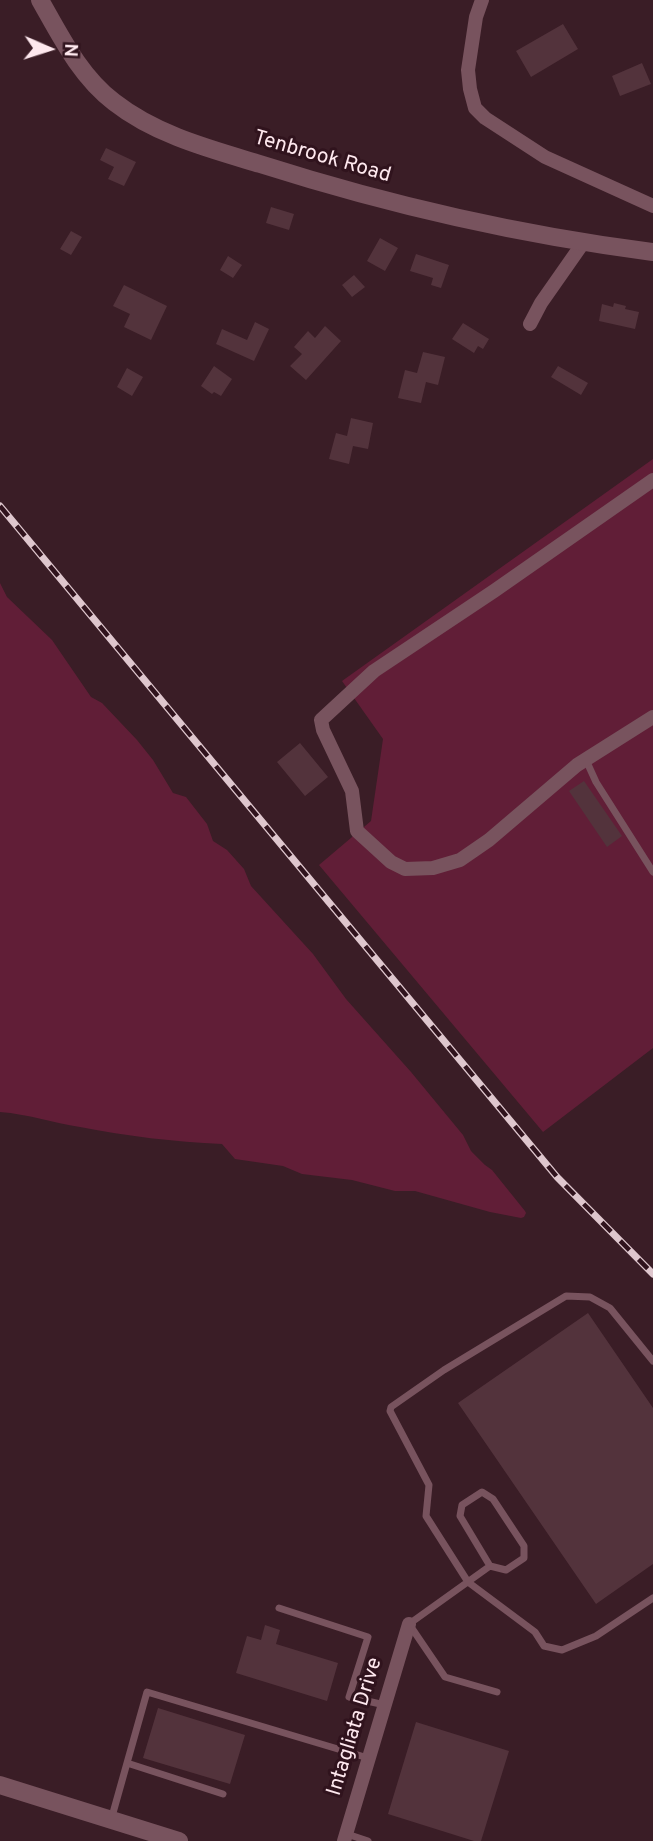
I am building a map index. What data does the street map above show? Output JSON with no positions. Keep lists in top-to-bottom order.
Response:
{
  "streets": {
    "street": ["Tenbrook Road", "Intagliata Drive"]
  },
  "north": "right"
}
